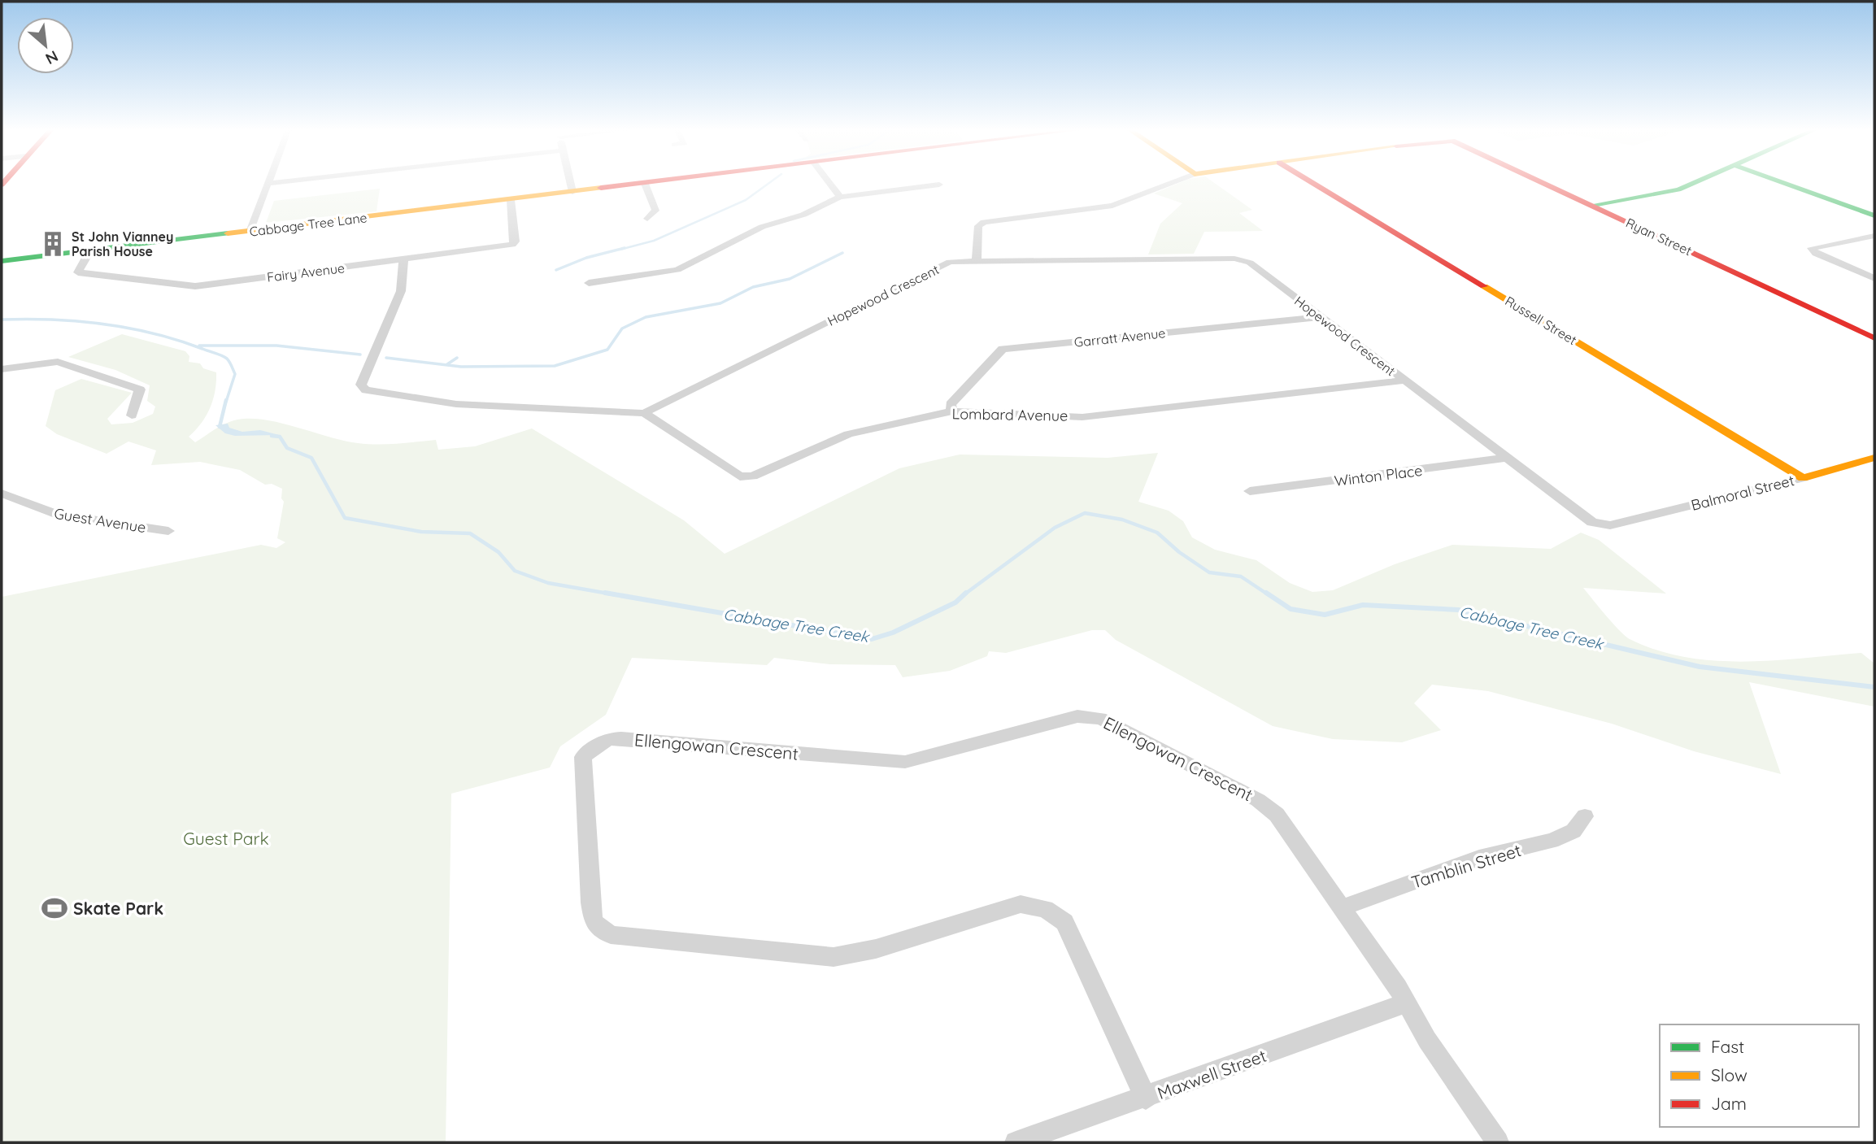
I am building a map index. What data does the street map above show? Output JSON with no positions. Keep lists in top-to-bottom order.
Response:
{
  "streets": {
    "main road": [
      "Cabbage Tree Lane",
      "Ryan Street",
      "Russell Street",
      "Balmoral Street"
    ],
    "street": [
      "Fairy Avenue",
      "Hopewood Crescent",
      "Garratt Avenue",
      "Lombard Avenue",
      "Winton Place",
      "Guest Avenue",
      "Ellengowan Crescent",
      "Tamblin Street",
      "Maxwell Street"
    ]
  },
  "crossings": [
    ["Cabbage Tree Lane", "Fairy Avenue"],
    ["Fairy Avenue", "Hopewood Crescent"],
    ["Hopewood Crescent", "Garratt Avenue"],
    ["Hopewood Crescent", "Lombard Avenue"],
    ["Hopewood Crescent", "Winton Place"],
    ["Hopewood Crescent", "Balmoral Street"],
    ["Russell Street", "Balmoral Street"],
    ["Garratt Avenue", "Lombard Avenue"],
    ["Ellengowan Crescent", "Tamblin Street"],
    ["Ellengowan Crescent", "Maxwell Street"]
  ],
  "water": ["Cabbage Tree Creek"],
  "parks": ["Guest Park"],
  "places": {
    "building": ["St John Vianney Parish House"],
    "sports": ["Skate Park"]
  },
  "legend": ["Fast", "Slow", "Jam"],
  "north": "bottom right"
}
